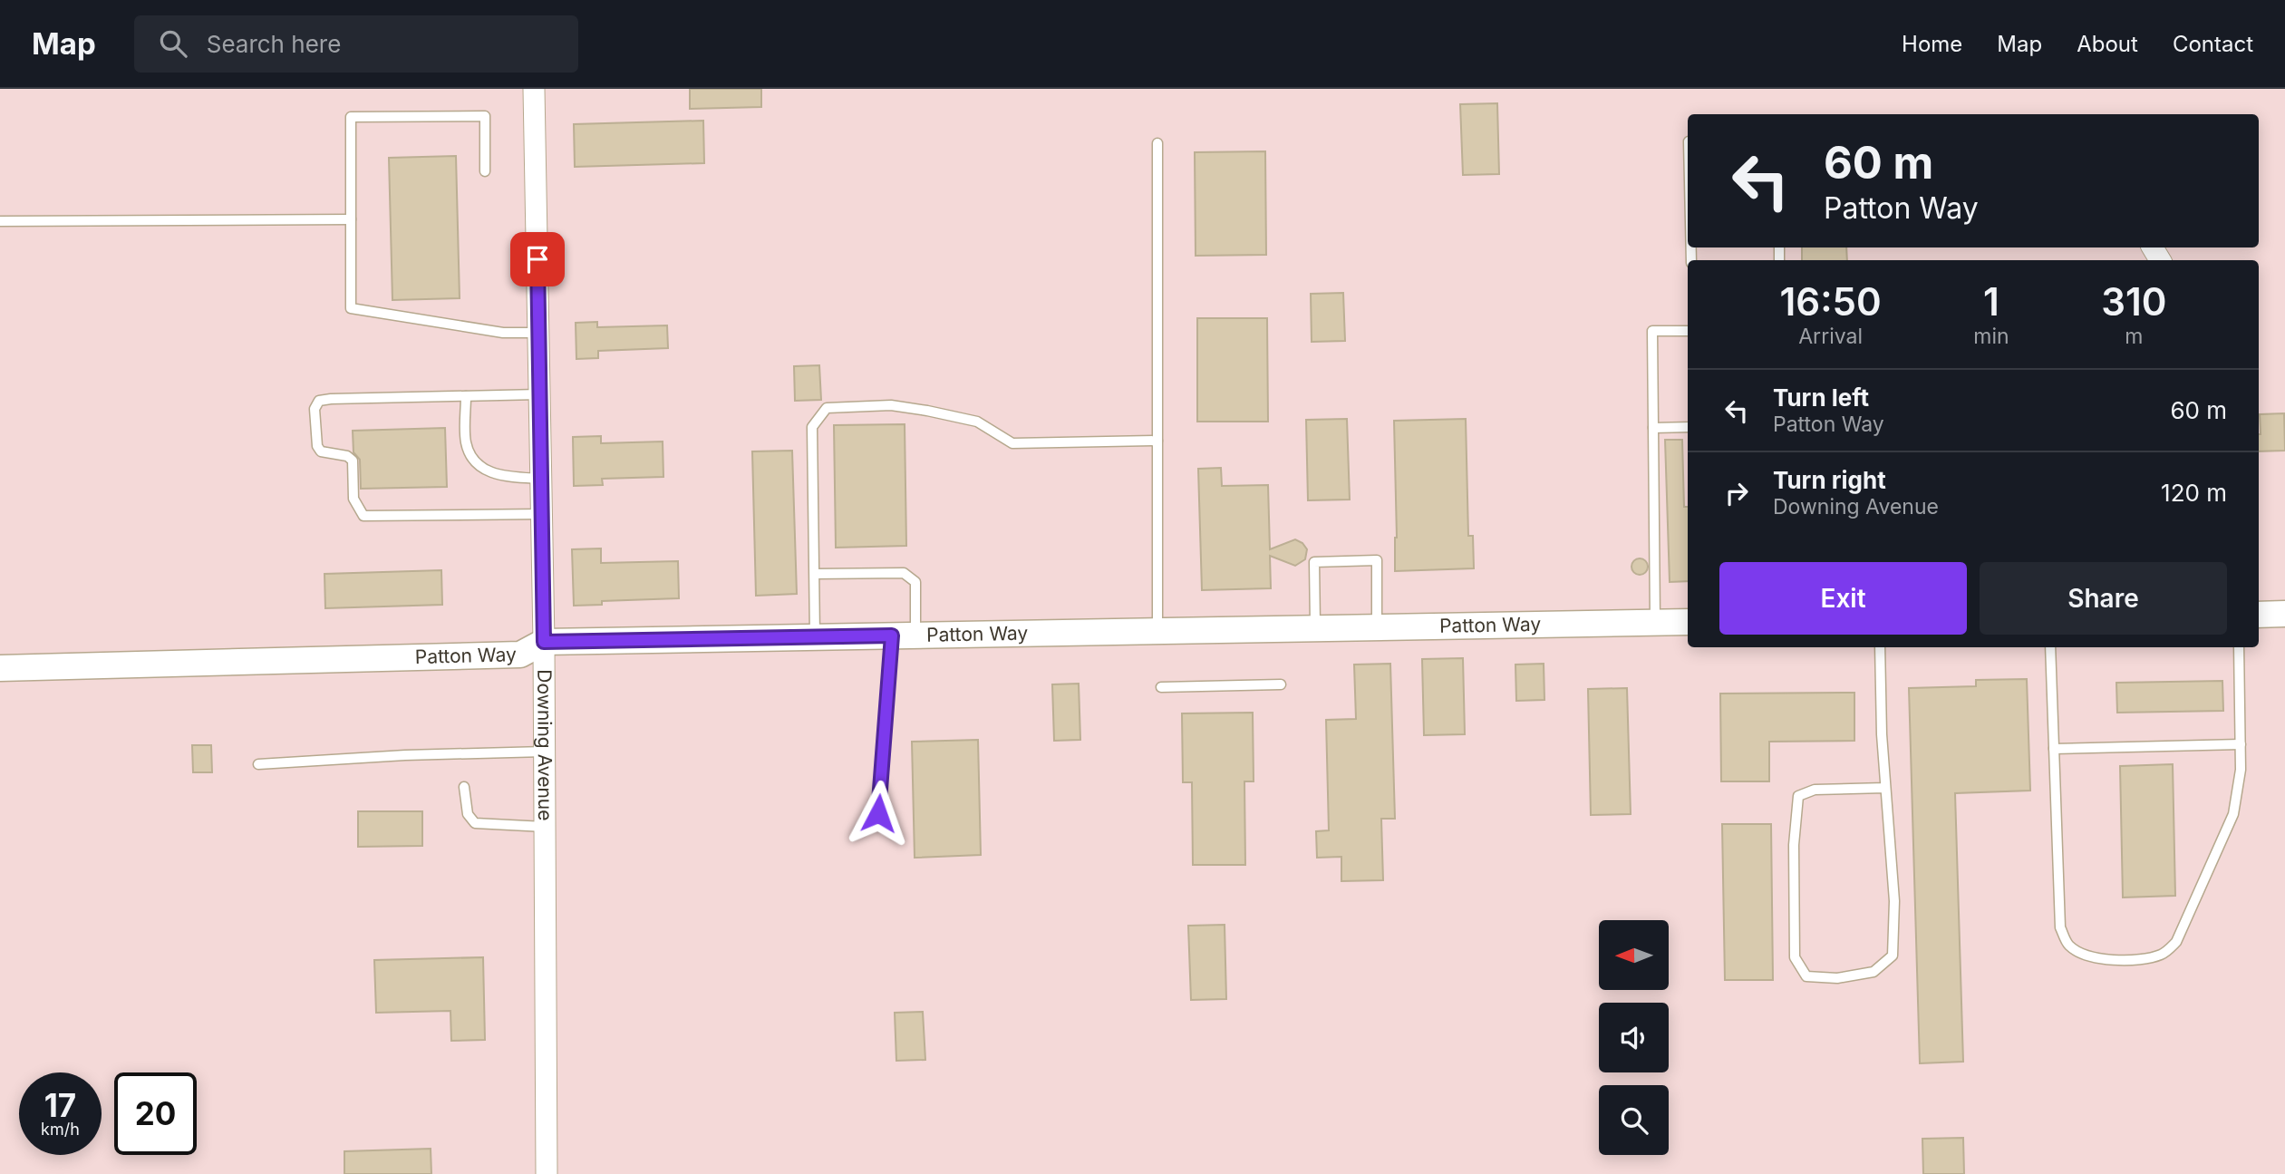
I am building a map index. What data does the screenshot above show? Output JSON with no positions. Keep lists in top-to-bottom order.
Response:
{
  "streets": {
    "street": ["Patton Way", "Downing Avenue"]
  },
  "crossings": [
    ["Patton Way", "Downing Avenue"]
  ],
  "north": "left",
  "page": {
    "header": "Map",
    "search": "Search here",
    "nav": [
      "Home",
      "Map",
      "About",
      "Contact"
    ],
    "turn": ["60 m", "Patton Way"],
    "eta": [
      "16:50",
      "Arrival",
      "1",
      "min",
      "310",
      "m"
    ],
    "list": [
      {
        "name": "Turn left",
        "note": "Patton Way",
        "value": "60 m"
      },
      {
        "name": "Turn right",
        "note": "Downing Avenue",
        "value": "120 m"
      }
    ],
    "buttons": ["Exit", "Share"],
    "speed": "17 km/h",
    "limit": "20"
  }
}
